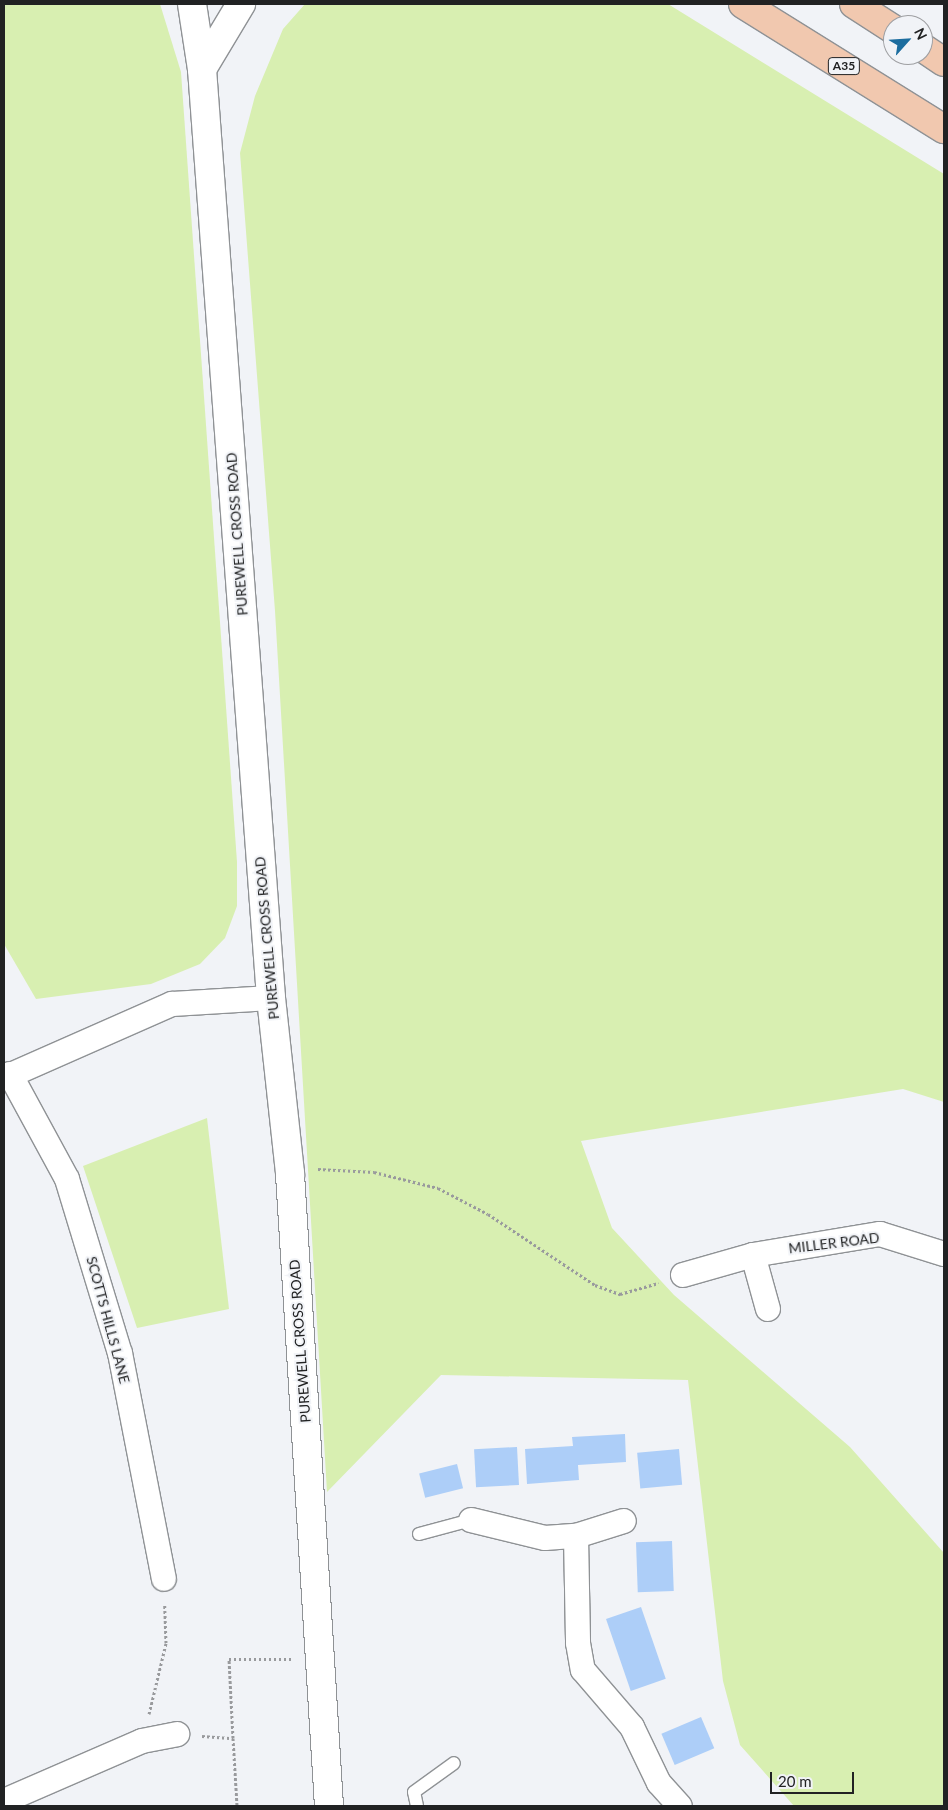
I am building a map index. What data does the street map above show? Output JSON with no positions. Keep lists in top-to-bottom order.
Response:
{
  "streets": {
    "main road": ["A35", "PUREWELL CROSS ROAD"],
    "street": ["MILLER ROAD", "SCOTTS HILLS LANE"]
  },
  "crossings": [
    ["PUREWELL CROSS ROAD", "SCOTTS HILLS LANE"]
  ],
  "scale_bar": "20 m",
  "north": "top right"
}
